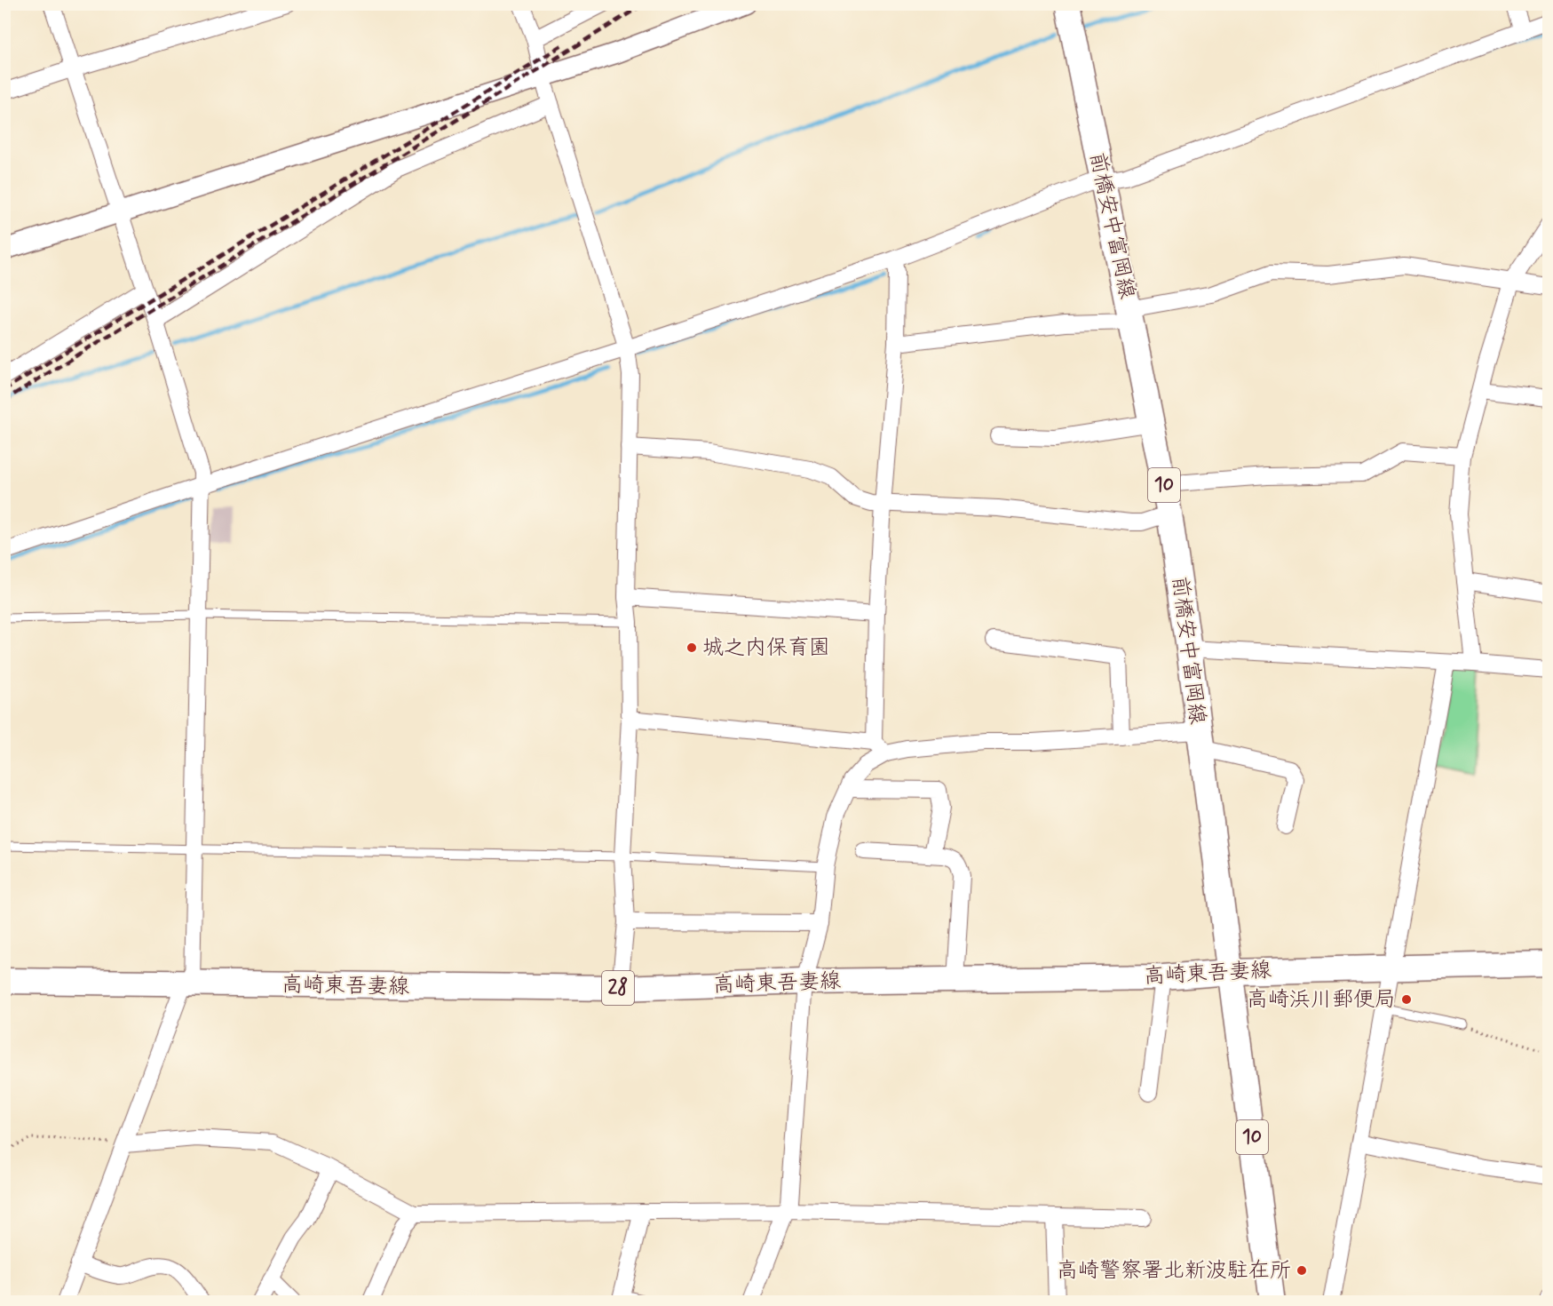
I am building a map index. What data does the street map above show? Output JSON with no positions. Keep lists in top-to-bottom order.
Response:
{
  "streets": {
    "main road": [
      "前橋安中富岡線",
      "10",
      "高崎東吾妻線",
      "28"
    ]
  },
  "crossings": [
    ["前橋安中富岡線", "高崎東吾妻線"]
  ],
  "places": ["城之内保育園", "高崎浜川郵便局", "高崎警察署北新波駐在所"]
}
